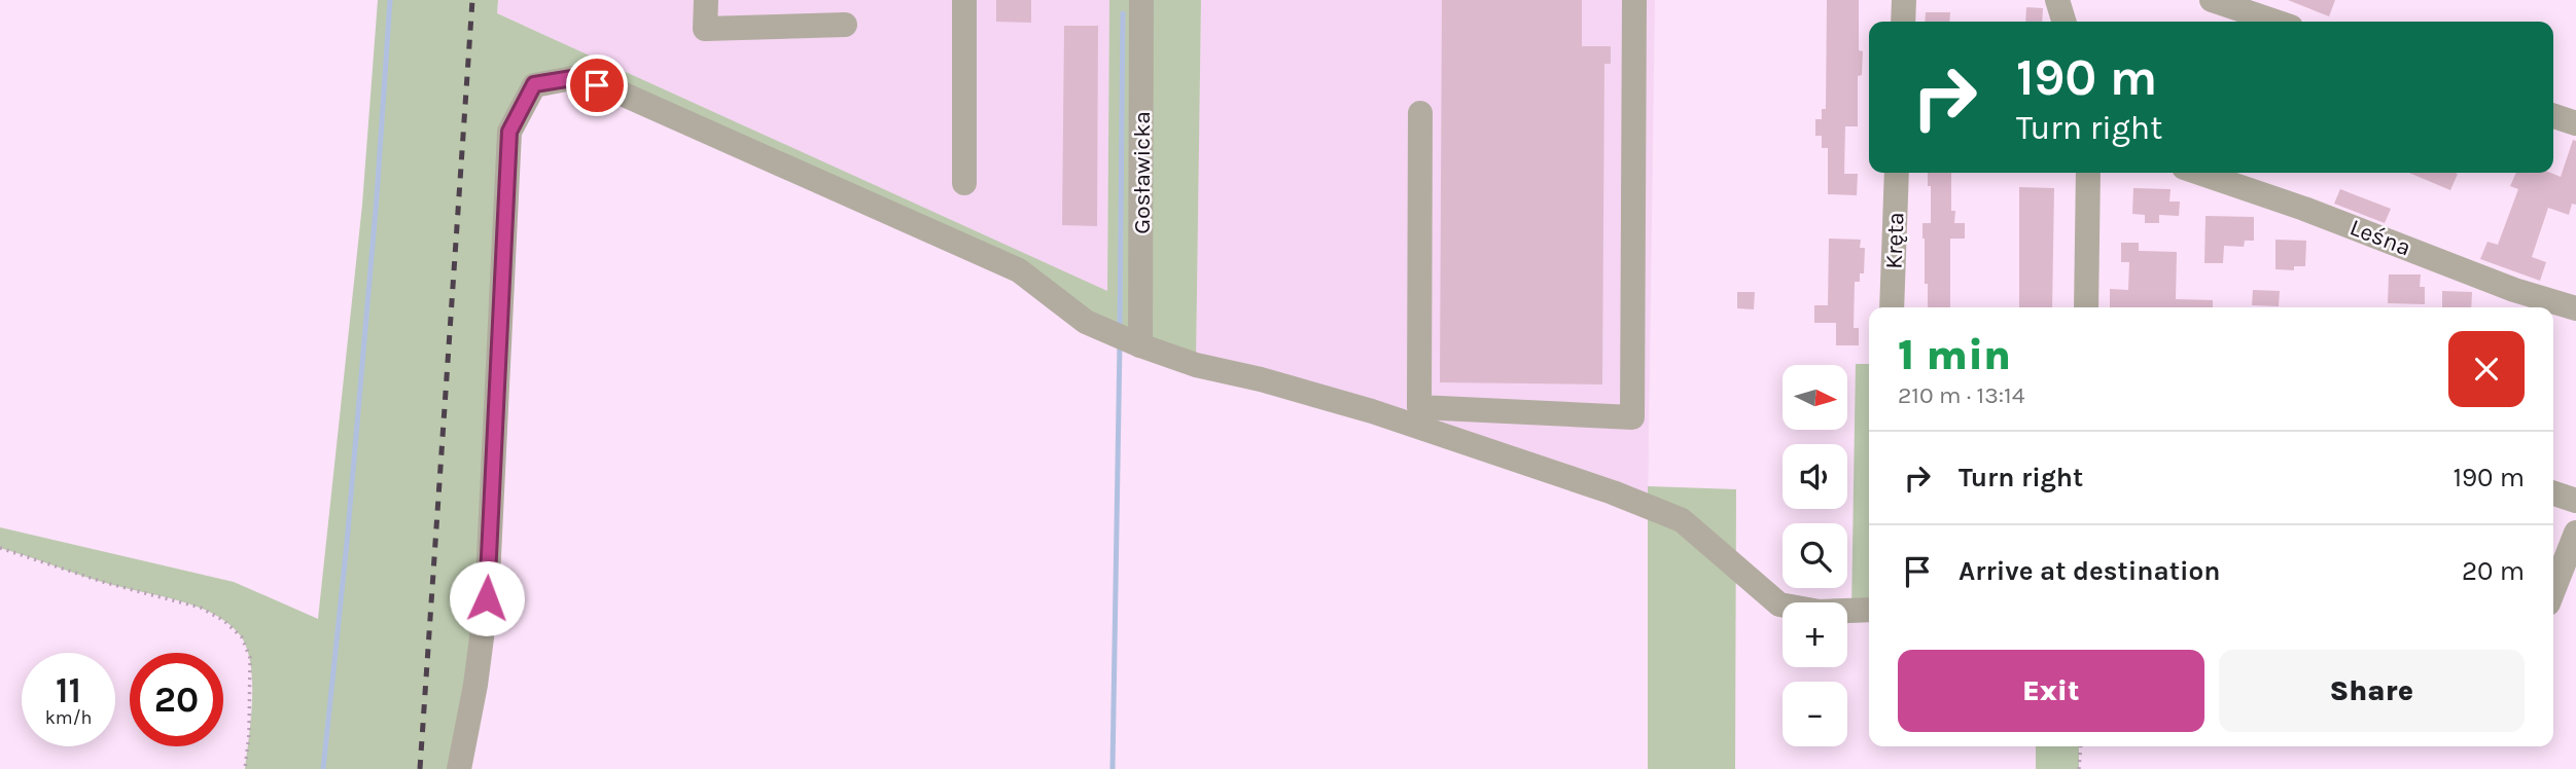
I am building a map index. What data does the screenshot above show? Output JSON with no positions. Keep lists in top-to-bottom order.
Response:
{
  "streets": {
    "street": ["Gosławicka", "Leśna", "Kręta"]
  },
  "north": "right",
  "page": {
    "turn": ["190 m", "Turn right"],
    "heading": ["1 min", "210 m · 13:14"],
    "map_buttons": ["+", "−"],
    "list": [
      {
        "name": "Turn right",
        "value": "190 m"
      },
      {
        "name": "Arrive at destination",
        "value": "20 m"
      }
    ],
    "buttons": ["Exit", "Share"],
    "speed": "11 km/h",
    "limit": "20"
  }
}
